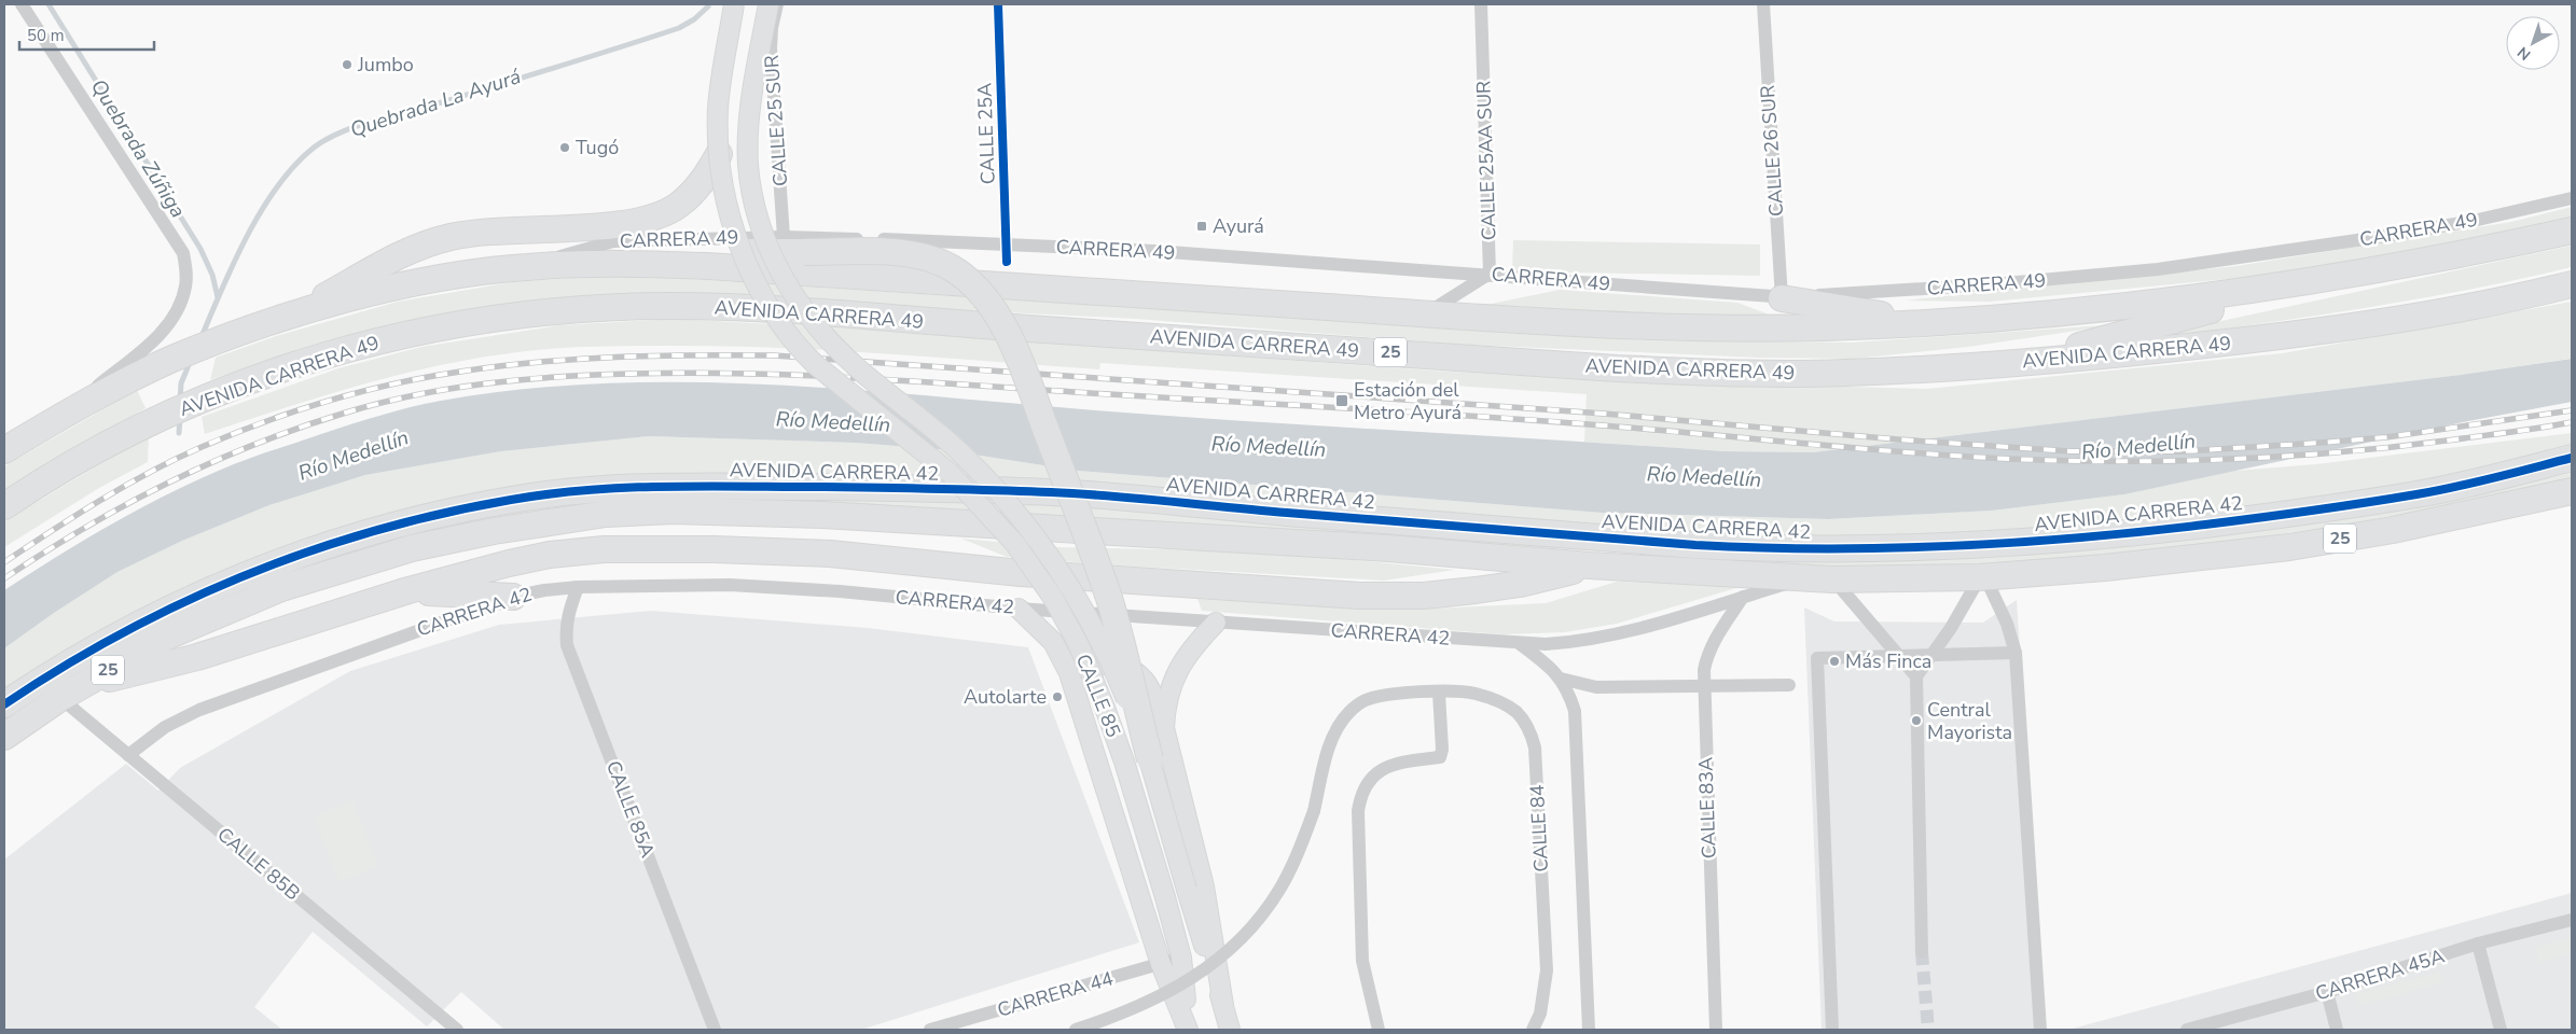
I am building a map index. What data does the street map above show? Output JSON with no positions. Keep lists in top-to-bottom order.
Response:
{
  "streets": {
    "highway": ["AVENIDA CARRERA 49", "25", "AVENIDA CARRERA 42"],
    "main road": ["CALLE 25 SUR", "CALLE 85"],
    "street": [
      "CALLE 26 SUR",
      "CALLE 25AA SUR",
      "CARRERA 49",
      "CARRERA 42",
      "CALLE 83A",
      "CALLE 85A",
      "CALLE 84",
      "CALLE 85B",
      "CARRERA 45A",
      "CARRERA 44"
    ],
    "cycle path": ["CALLE 25A"]
  },
  "crossings": [
    ["CALLE 25 SUR", "CARRERA 49"],
    ["CALLE 25 SUR", "CALLE 85"],
    ["CALLE 26 SUR", "CARRERA 49"],
    ["CALLE 25AA SUR", "CARRERA 49"],
    ["CARRERA 49", "25"],
    ["25", "CARRERA 42"],
    ["25", "CALLE 85B"],
    ["CARRERA 42", "CALLE 83A"],
    ["CARRERA 42", "CALLE 85A"],
    ["CARRERA 42", "CALLE 85B"],
    ["CALLE 85", "CARRERA 44"],
    ["CALLE 84", "CARRERA 44"]
  ],
  "water": ["Quebrada La Ayurá", "Quebrada Zúñiga", "Río Medellín"],
  "places": {
    "other": [
      "Jumbo",
      "Tugó",
      "Más Finca",
      "Autolarte",
      "Central Mayorista"
    ],
    "transit": ["Ayurá", "Estación del Metro Ayurá"]
  },
  "scale_bar": "50 m",
  "north": "bottom left"
}
